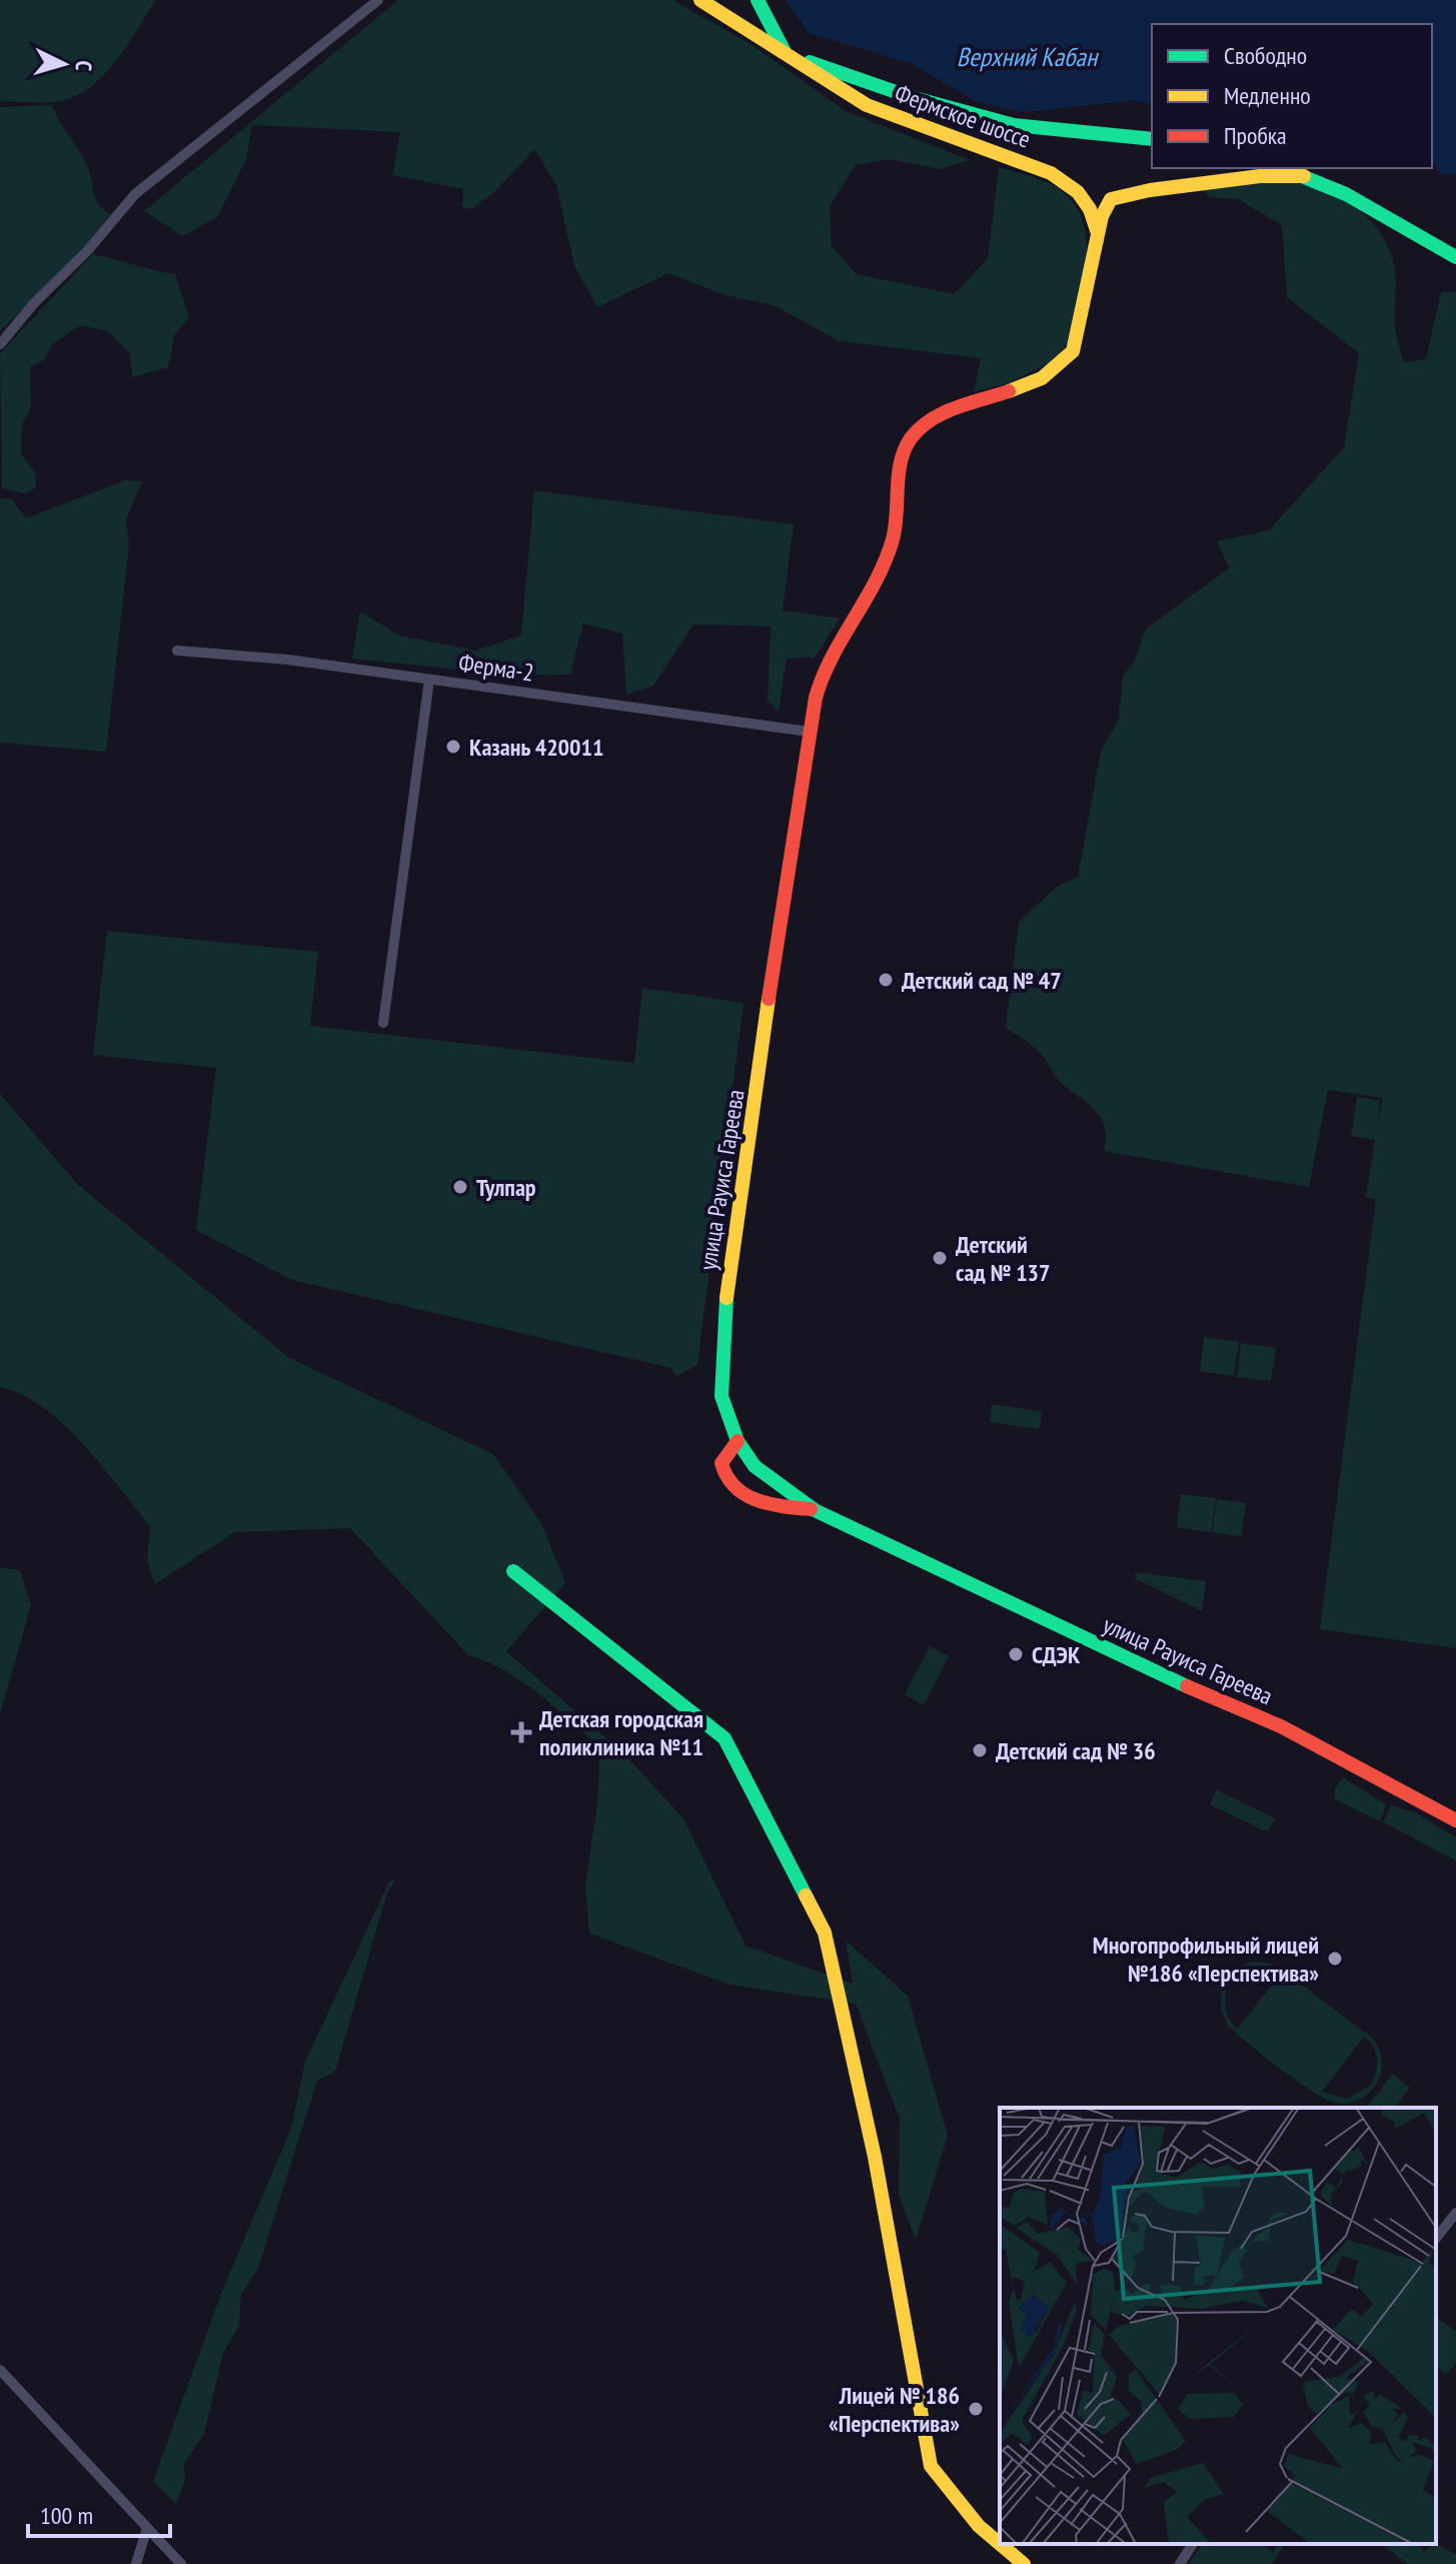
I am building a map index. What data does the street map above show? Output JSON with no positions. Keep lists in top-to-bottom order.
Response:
{
  "streets": {
    "street": ["Фермское шоссе", "Ферма-2", "улица Рауиса Гареева"]
  },
  "crossings": [
    ["Фермское шоссе", "улица Рауиса Гареева"],
    ["Ферма-2", "улица Рауиса Гареева"]
  ],
  "water": ["Верхний Кабан"],
  "places": {
    "other": [
      "Казань 420011",
      "Детский сад № 47",
      "Тулпар",
      "Детский сад № 137",
      "СДЭК",
      "Детский сад № 36",
      "Многопрофильный лицей №186 «Перспектива»",
      "Лицей № 186 «Перспектива»"
    ],
    "health": ["Детская городская поликлиника №11"]
  },
  "legend": ["Свободно", "Медленно", "Пробка"],
  "scale_bar": "100 m",
  "north": "right"
}
